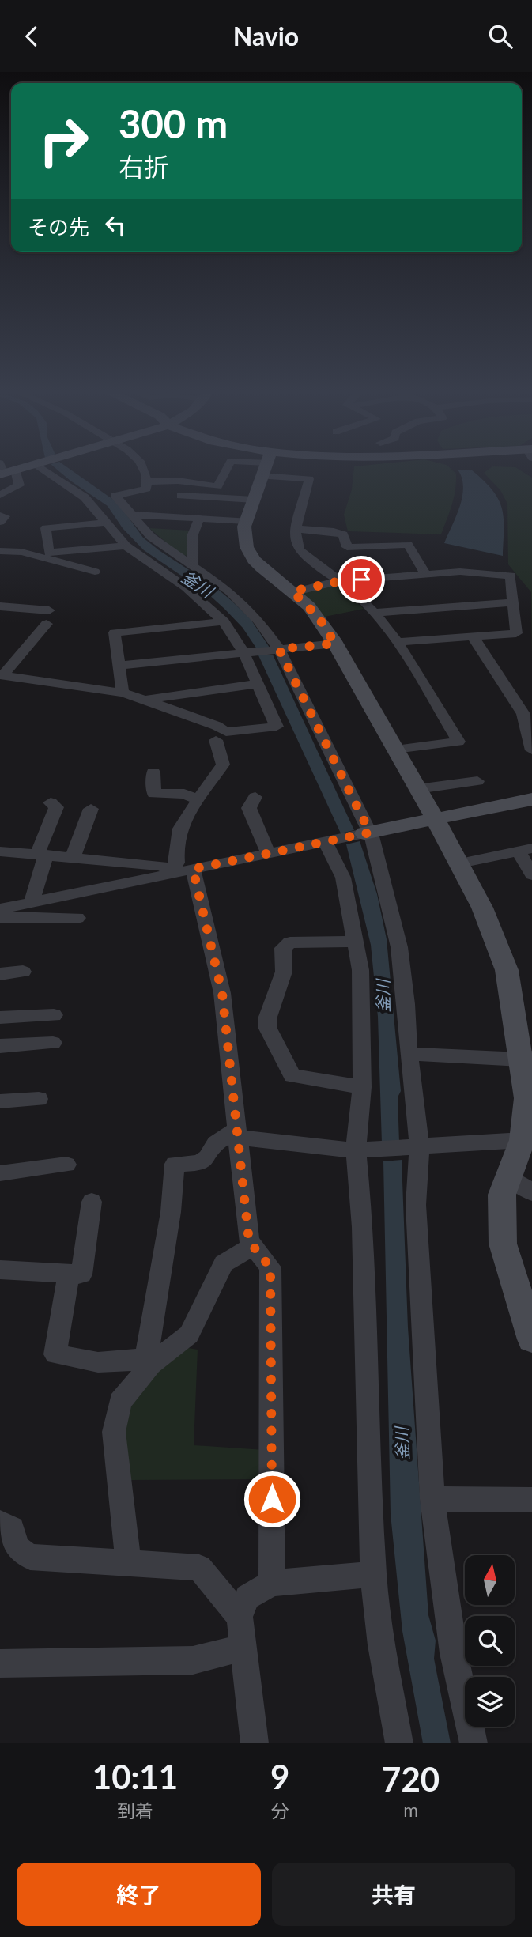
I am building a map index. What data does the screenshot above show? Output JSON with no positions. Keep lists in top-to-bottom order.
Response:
{
  "water": ["釜川"],
  "north": "top",
  "page": {
    "header": "Navio",
    "turn": ["300 m", "右折"],
    "then": "その先",
    "eta": [
      "10:11",
      "到着",
      "9",
      "分",
      "720",
      "m"
    ],
    "buttons": ["終了", "共有"]
  }
}
